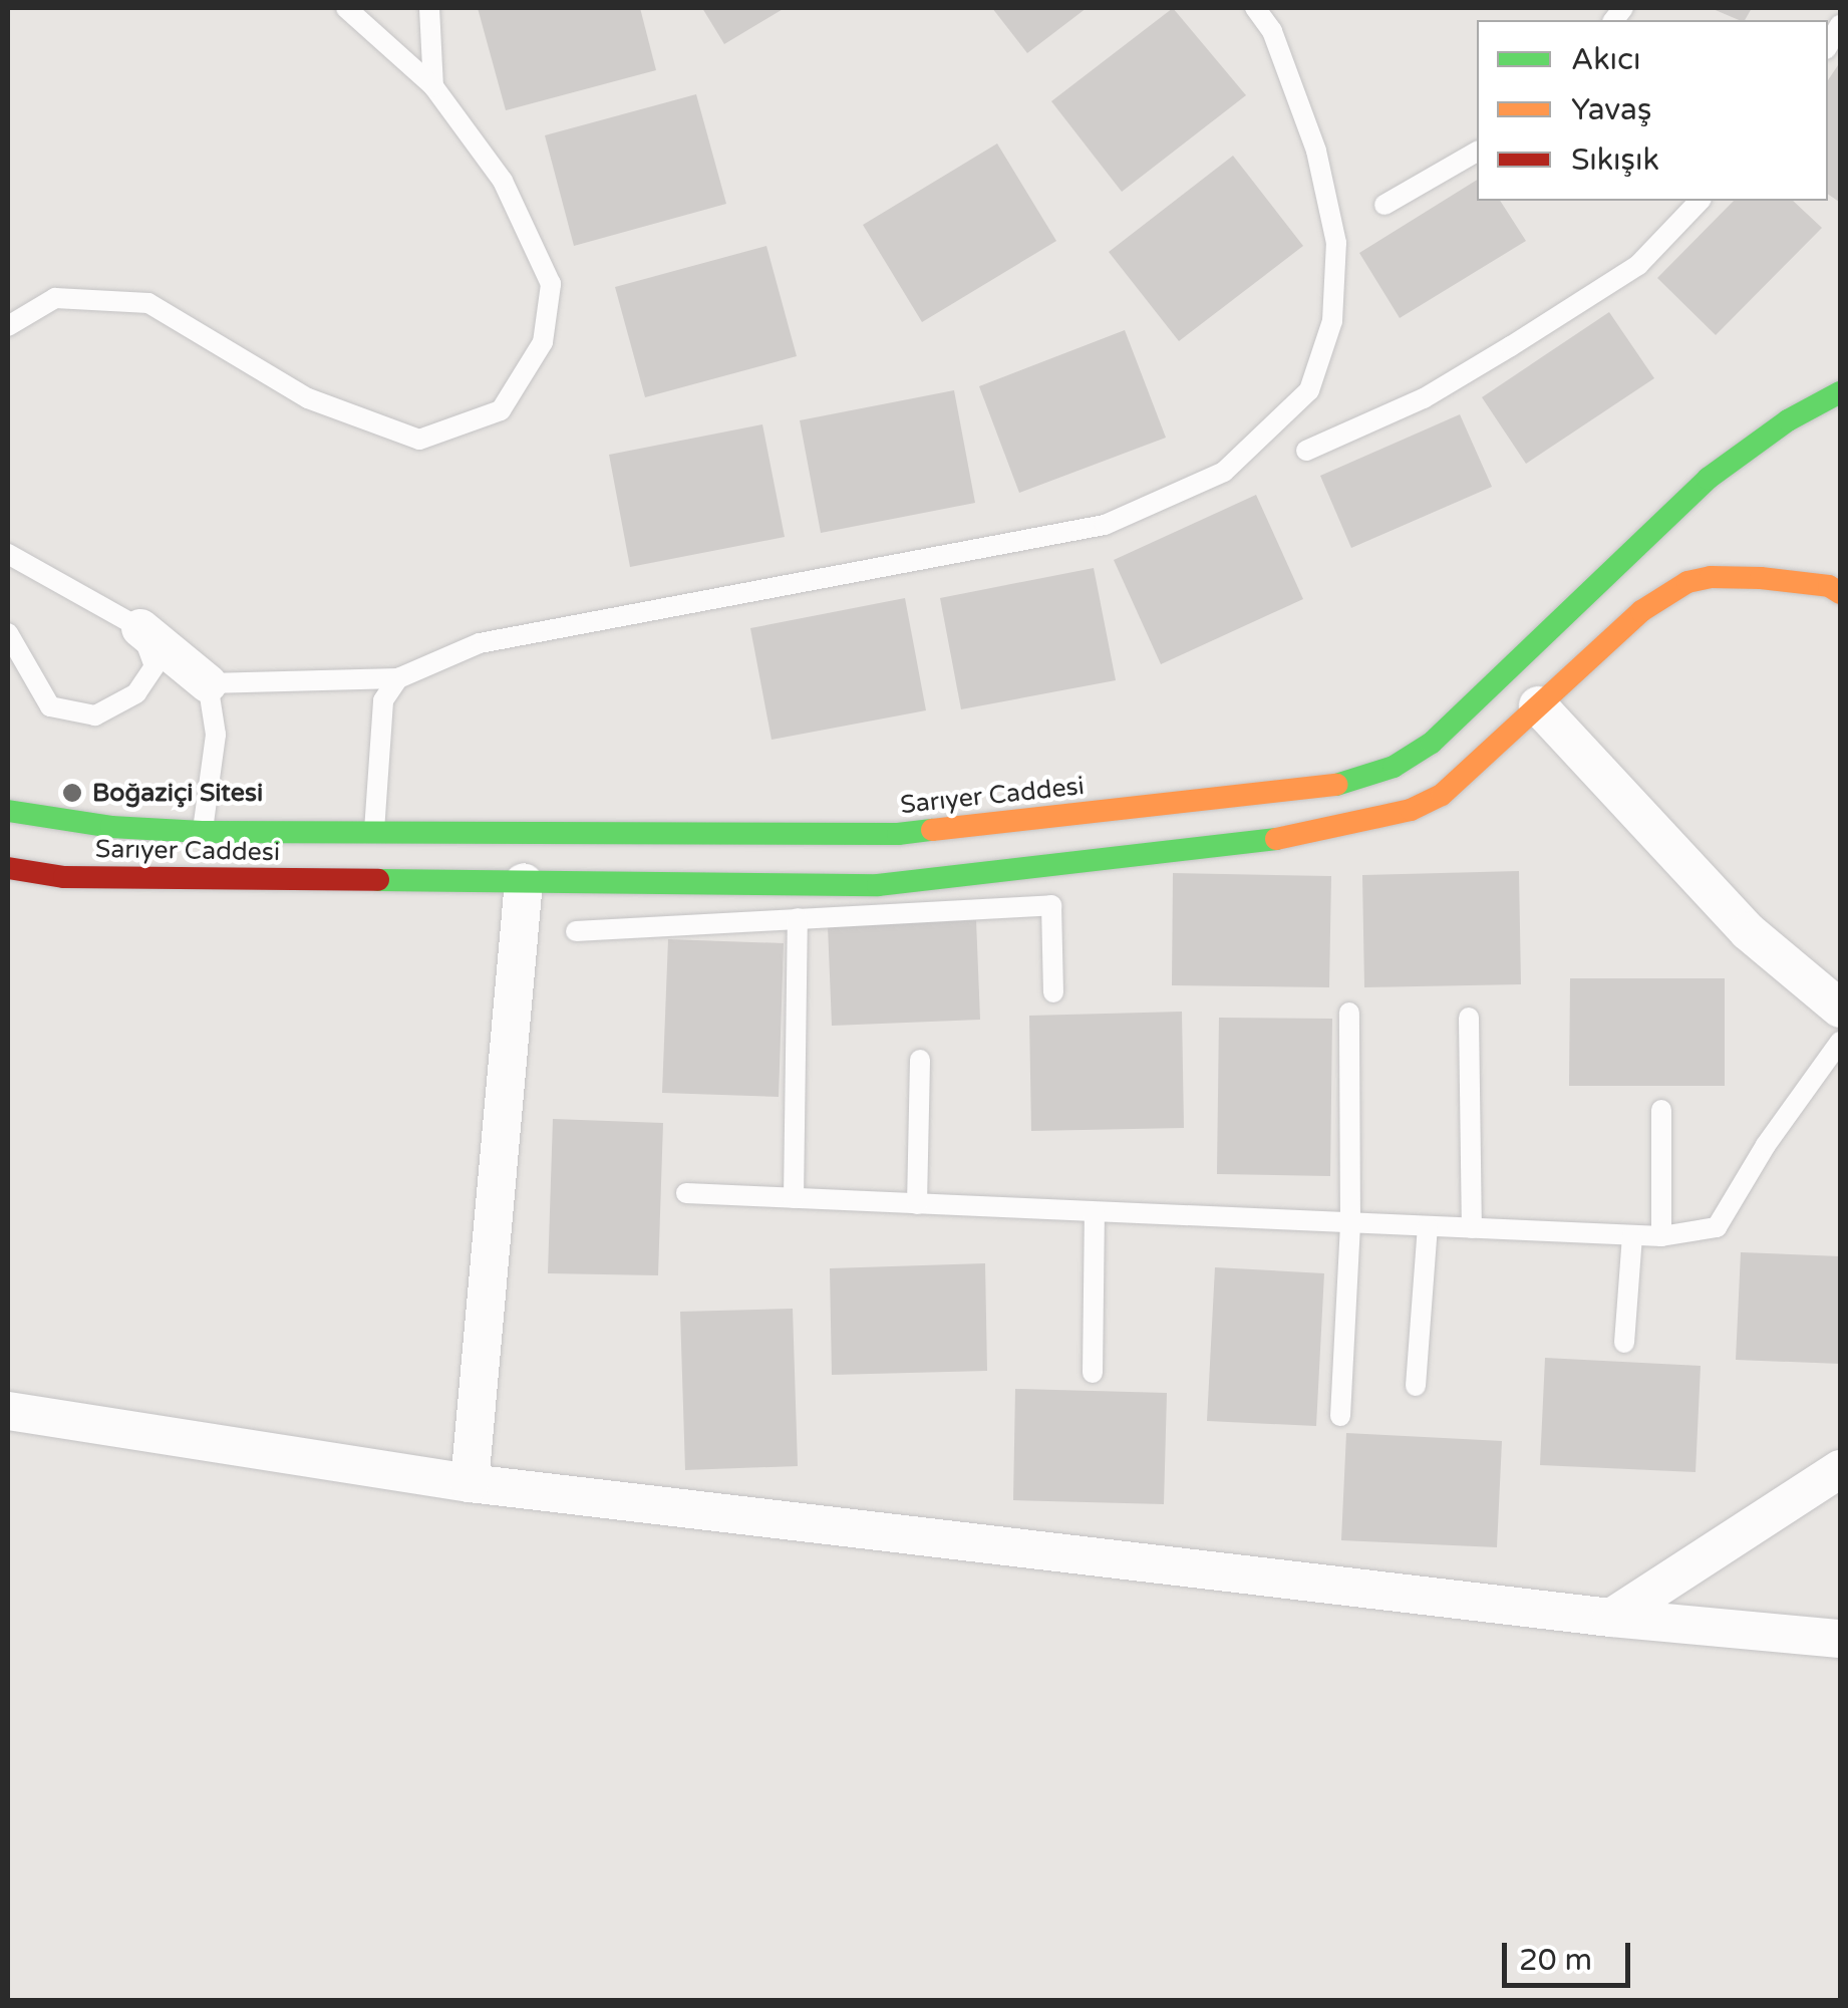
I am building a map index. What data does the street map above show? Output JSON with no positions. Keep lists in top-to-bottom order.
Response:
{
  "streets": {
    "main road": ["Sarıyer Caddesi"]
  },
  "places": ["Boğaziçi Sitesi"],
  "legend": ["Akıcı", "Yavaş", "Sıkışık"],
  "scale_bar": "20 m"
}
